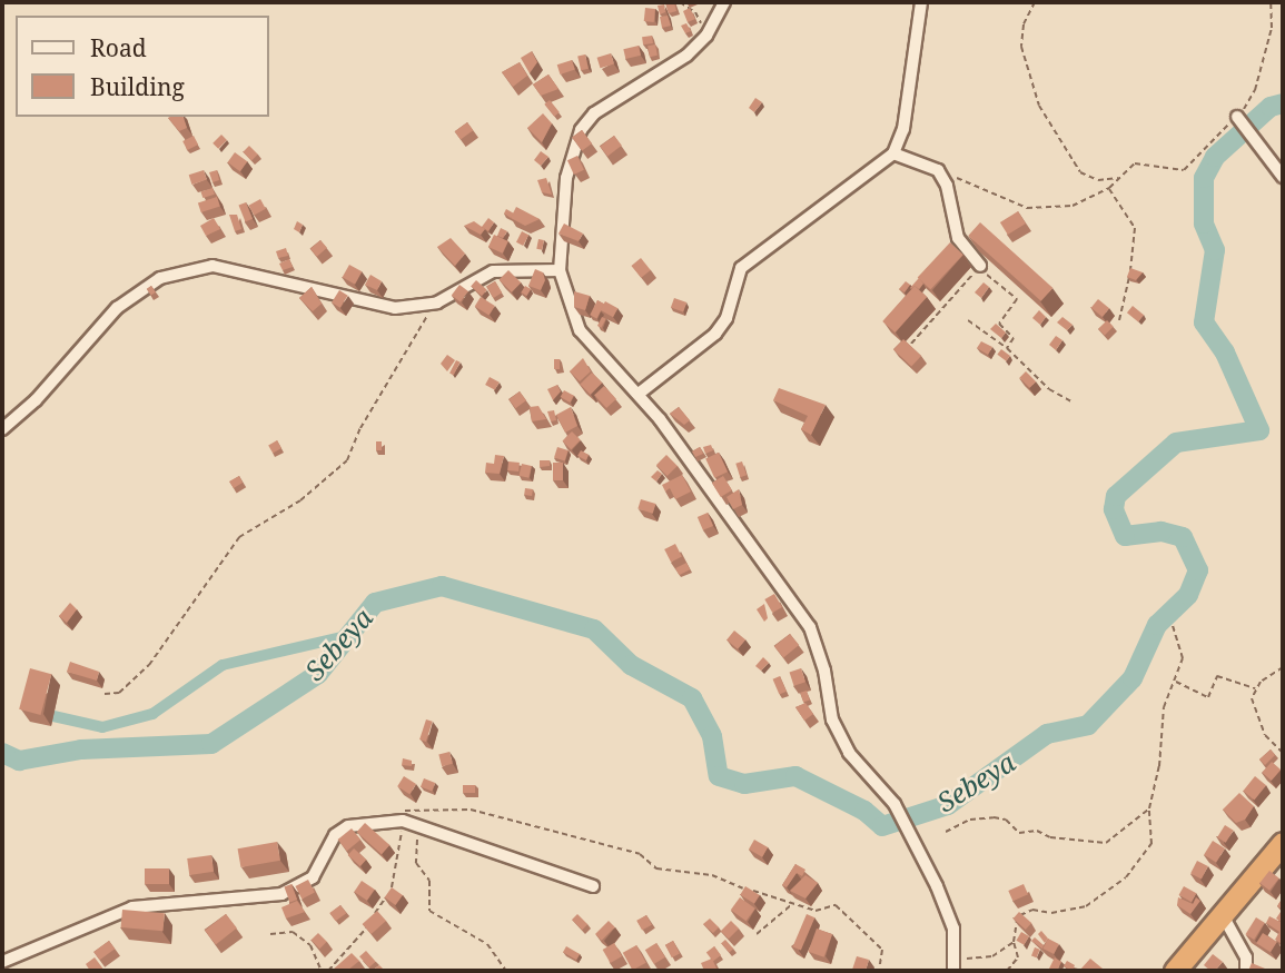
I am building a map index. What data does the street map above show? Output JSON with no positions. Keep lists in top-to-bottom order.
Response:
{
  "water": ["Sebeya"],
  "legend": ["Road", "Building"]
}
